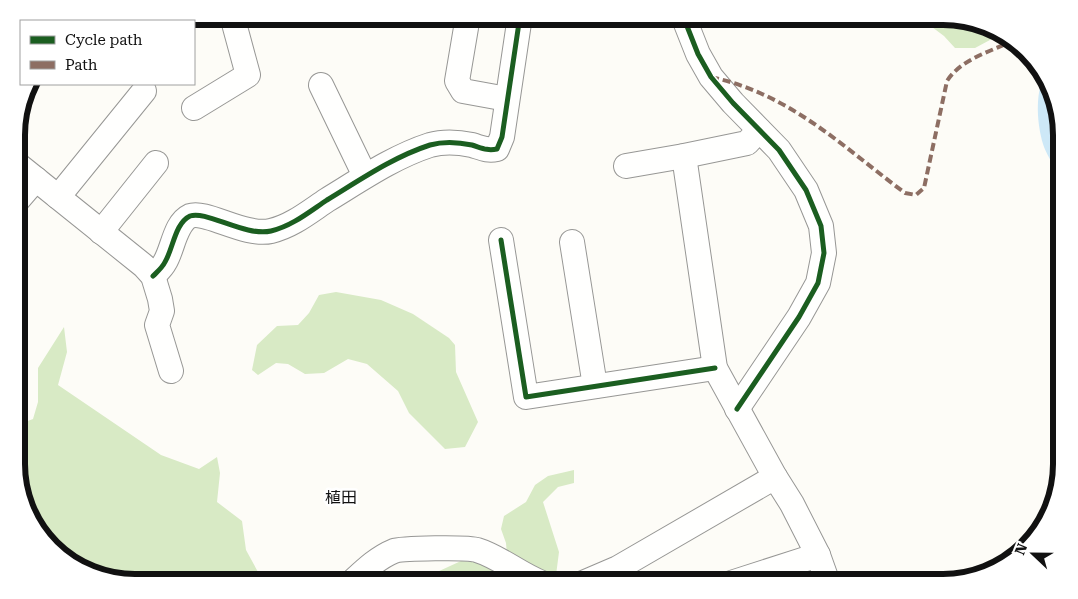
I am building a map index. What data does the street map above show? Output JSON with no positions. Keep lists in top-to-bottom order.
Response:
{
  "districts": ["植田"],
  "legend": ["Cycle path", "Path"],
  "north": "left"
}
